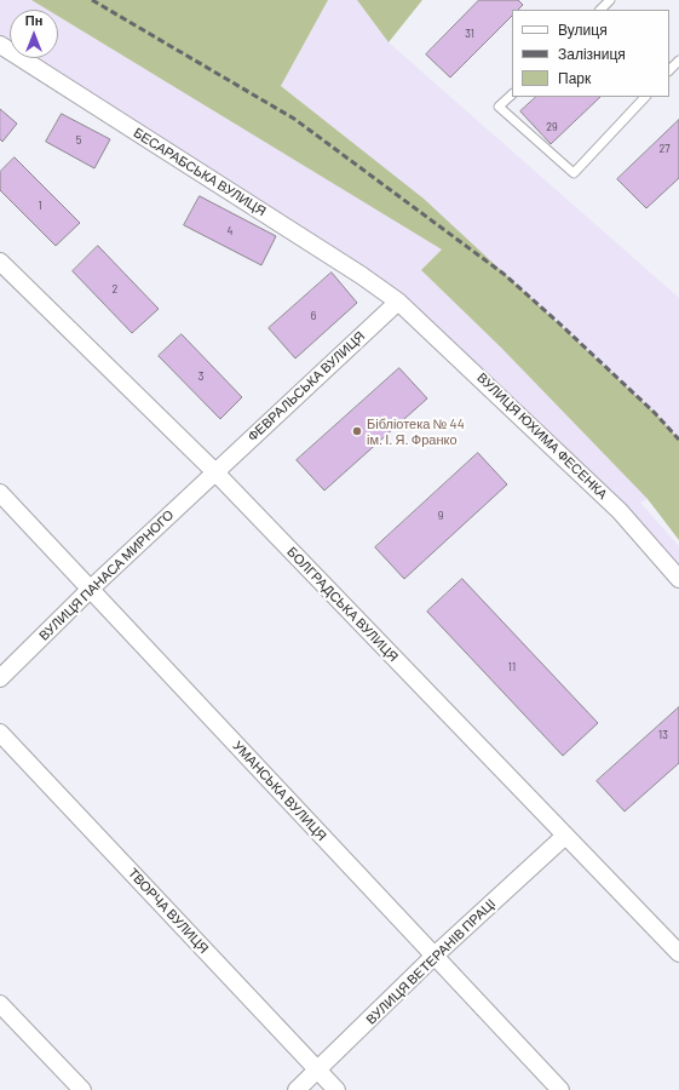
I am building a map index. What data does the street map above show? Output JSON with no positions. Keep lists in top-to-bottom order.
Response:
{
  "streets": {
    "street": [
      "БЕСАРАБСЬКА ВУЛИЦЯ",
      "ФЕВРАЛЬСЬКА ВУЛИЦЯ",
      "ВУЛИЦЯ ЮХИМА ФЕСЕНКА",
      "ВУЛИЦЯ ПАНАСА МИРНОГО",
      "БОЛГРАДСЬКА ВУЛИЦЯ",
      "УМАНСЬКА ВУЛИЦЯ",
      "ТВОРЧА ВУЛИЦЯ",
      "ВУЛИЦЯ ВЕТЕРАНІВ ПРАЦІ"
    ]
  },
  "crossings": [
    ["БЕСАРАБСЬКА ВУЛИЦЯ", "ФЕВРАЛЬСЬКА ВУЛИЦЯ"],
    ["БЕСАРАБСЬКА ВУЛИЦЯ", "ВУЛИЦЯ ЮХИМА ФЕСЕНКА"],
    ["ФЕВРАЛЬСЬКА ВУЛИЦЯ", "ВУЛИЦЯ ЮХИМА ФЕСЕНКА"],
    ["ФЕВРАЛЬСЬКА ВУЛИЦЯ", "ВУЛИЦЯ ПАНАСА МИРНОГО"],
    ["ФЕВРАЛЬСЬКА ВУЛИЦЯ", "БОЛГРАДСЬКА ВУЛИЦЯ"],
    ["ВУЛИЦЯ ПАНАСА МИРНОГО", "БОЛГРАДСЬКА ВУЛИЦЯ"],
    ["ВУЛИЦЯ ПАНАСА МИРНОГО", "УМАНСЬКА ВУЛИЦЯ"],
    ["БОЛГРАДСЬКА ВУЛИЦЯ", "ВУЛИЦЯ ВЕТЕРАНІВ ПРАЦІ"],
    ["УМАНСЬКА ВУЛИЦЯ", "ВУЛИЦЯ ВЕТЕРАНІВ ПРАЦІ"],
    ["ТВОРЧА ВУЛИЦЯ", "ВУЛИЦЯ ВЕТЕРАНІВ ПРАЦІ"]
  ],
  "places": ["Бібліотека № 44 ім. І. Я. Франко"],
  "house_numbers": [
    "31",
    "29",
    "5",
    "27",
    "1",
    "4",
    "2",
    "6",
    "3",
    "9",
    "11",
    "13"
  ],
  "legend": ["Вулиця", "Залізниця", "Парк"],
  "north": "top"
}
